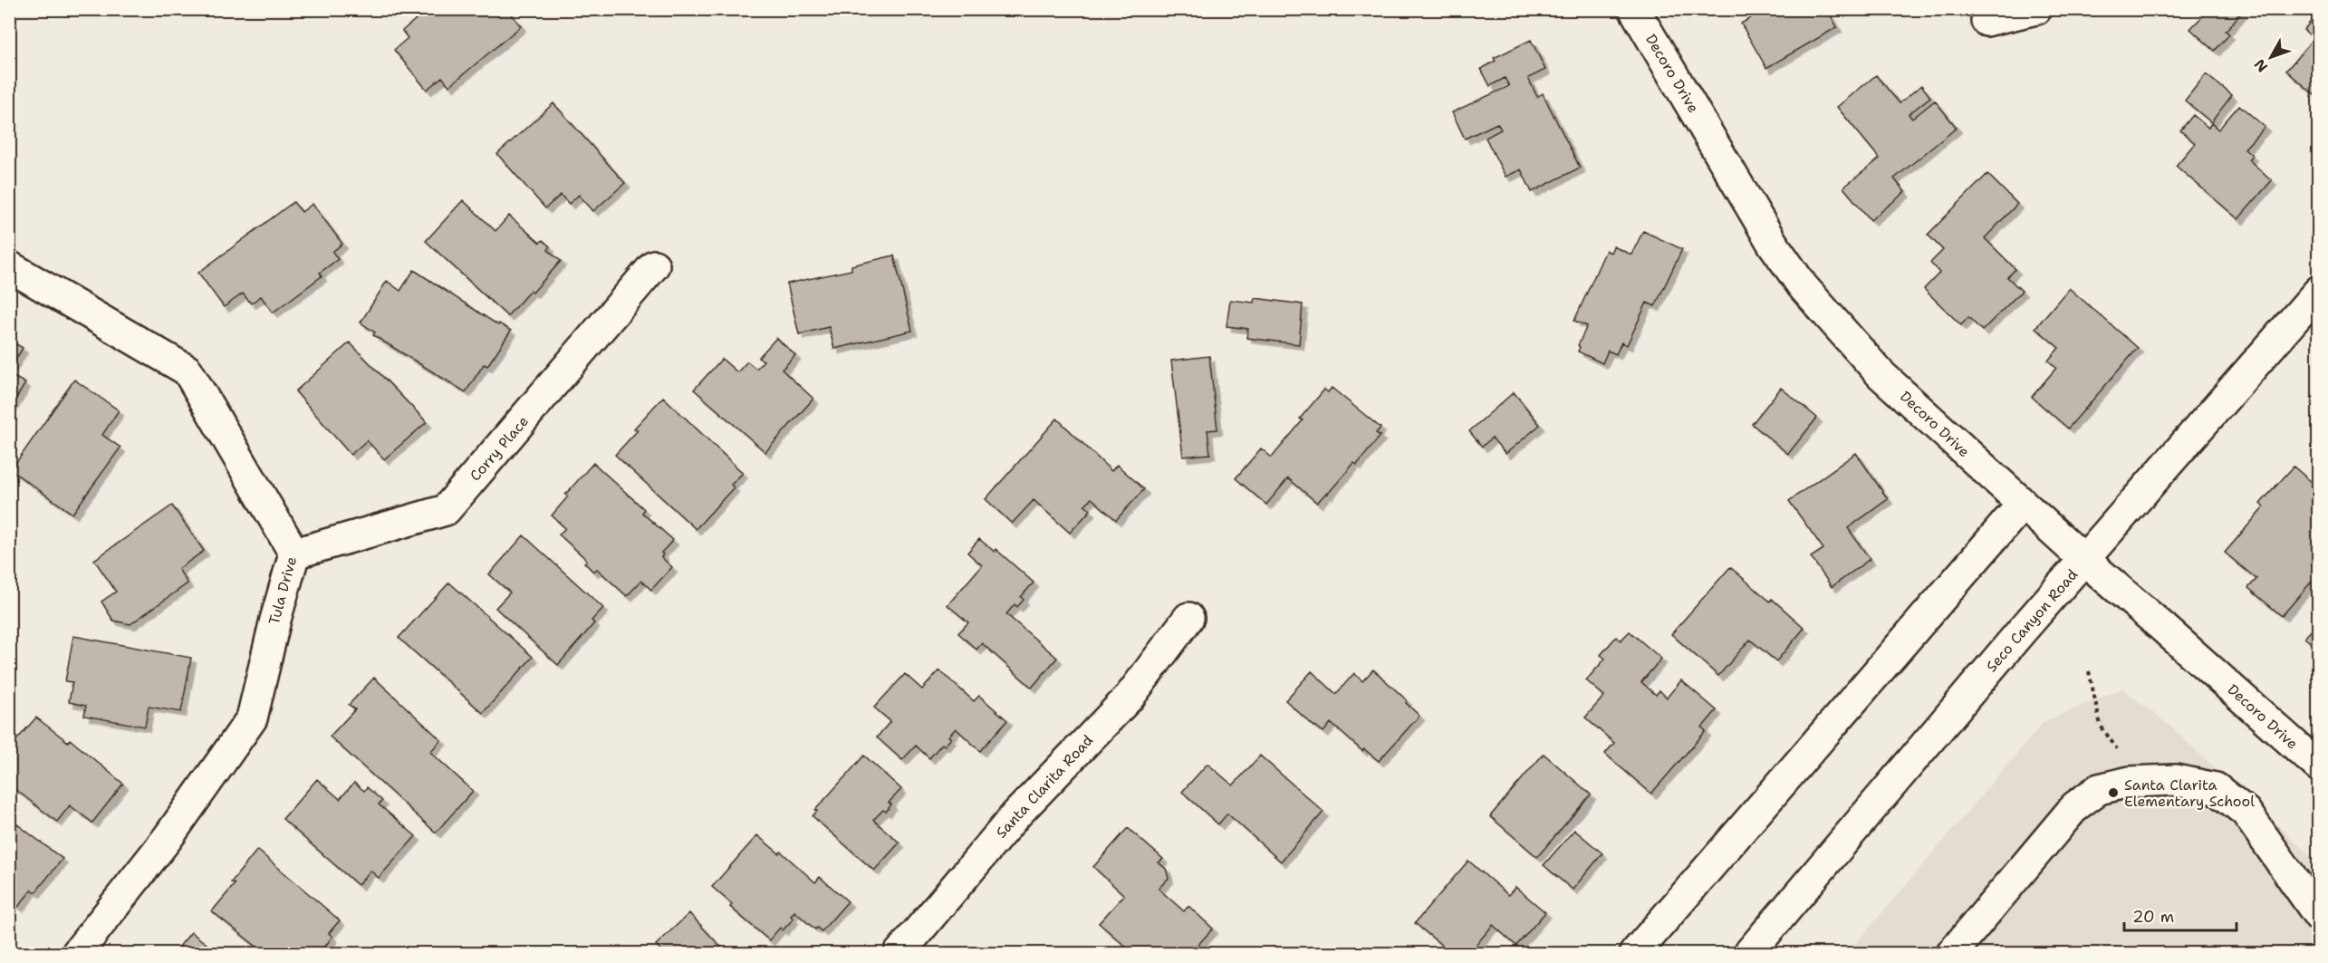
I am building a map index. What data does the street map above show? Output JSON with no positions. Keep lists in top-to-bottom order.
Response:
{
  "streets": {
    "street": [
      "Decoro Drive",
      "Corry Place",
      "Tula Drive",
      "Seco Canyon Road",
      "Santa Clarita Road"
    ]
  },
  "crossings": [
    ["Decoro Drive", "Seco Canyon Road"],
    ["Corry Place", "Tula Drive"]
  ],
  "places": ["Santa Clarita Elementary School"],
  "scale_bar": "20 m",
  "north": "bottom left"
}
